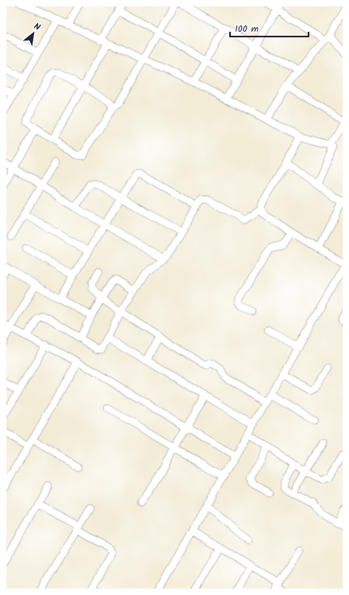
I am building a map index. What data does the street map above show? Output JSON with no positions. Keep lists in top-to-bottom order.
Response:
{
  "scale_bar": "100 m",
  "north": "top right"
}
